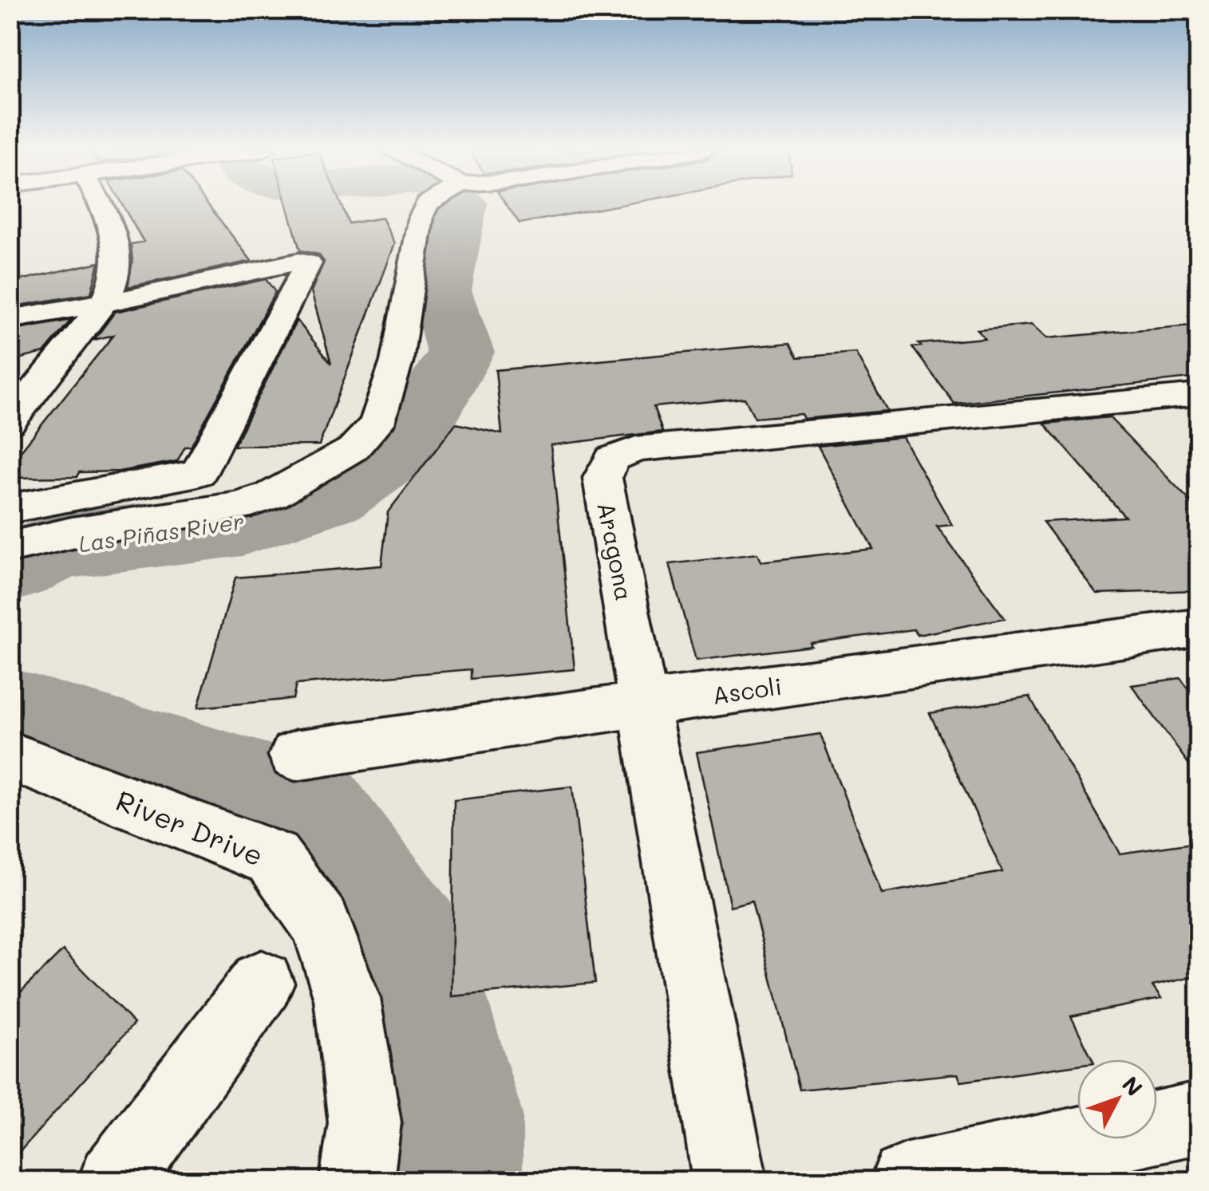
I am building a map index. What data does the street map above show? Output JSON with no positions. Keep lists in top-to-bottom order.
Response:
{
  "streets": {
    "street": ["Aragona", "Ascoli", "River Drive"]
  },
  "crossings": [
    ["Aragona", "Ascoli"]
  ],
  "water": ["Las Piñas River"],
  "north": "top right"
}
